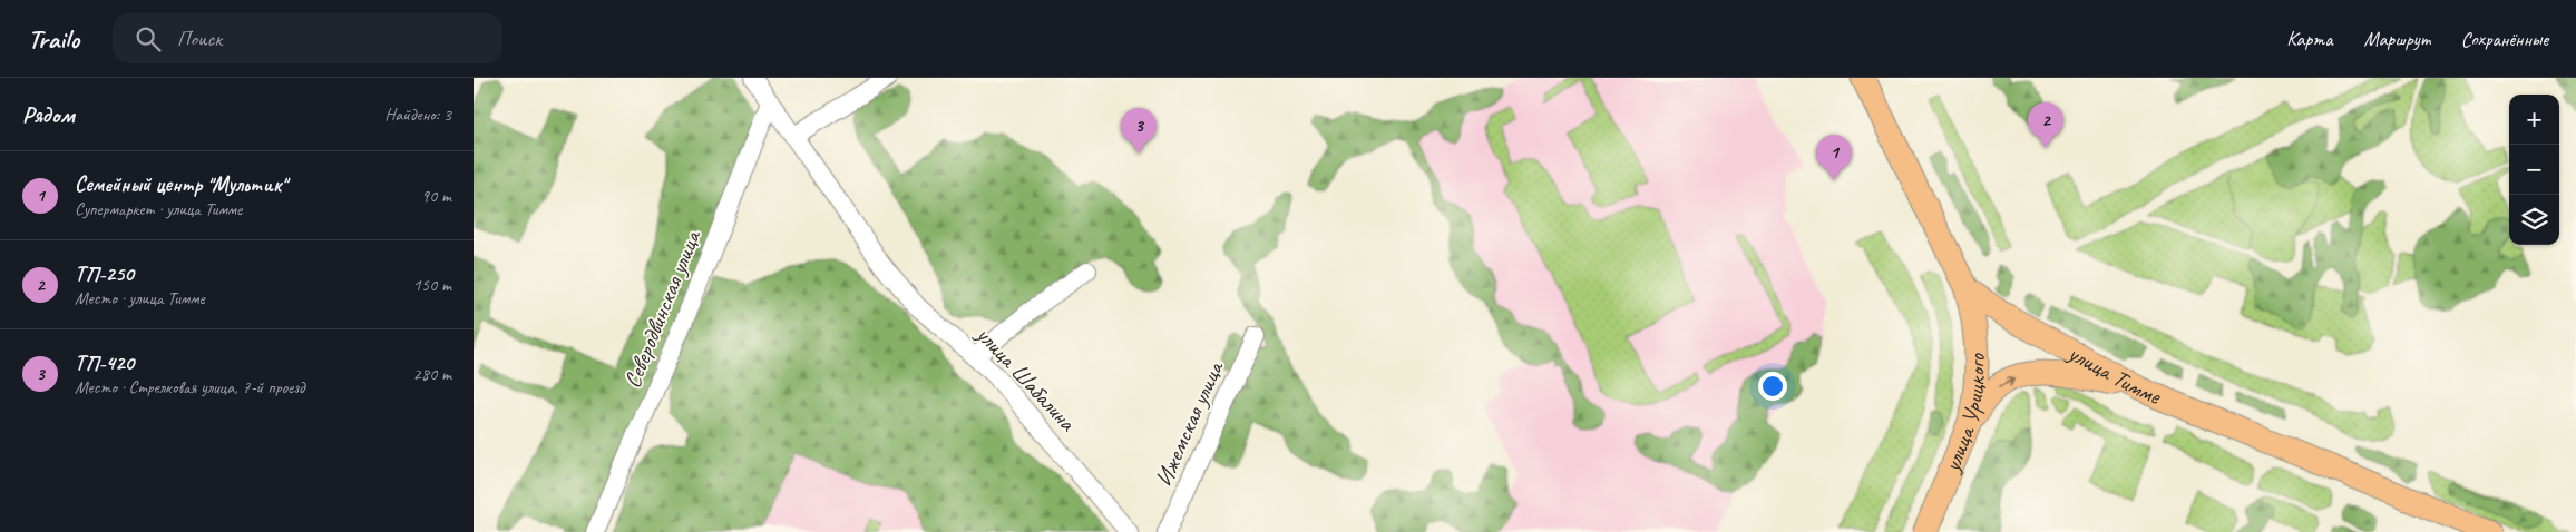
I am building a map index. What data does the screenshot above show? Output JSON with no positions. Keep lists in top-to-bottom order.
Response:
{
  "streets": {
    "main road": ["улица Тимме", "улица Урицкого"],
    "street": ["Северодвинская улица", "улица Шабалина", "Ижемская улица"]
  },
  "crossings": [
    ["Северодвинская улица", "улица Шабалина"],
    ["улица Тимме", "улица Урицкого"]
  ],
  "page": {
    "header": "Trailo",
    "search": "Поиск",
    "nav": ["Карта", "Маршрут", "Сохранённые"],
    "heading": ["Рядом", "Найдено: 3"],
    "map_buttons": ["+", "−"],
    "pins": ["2", "3", "1"],
    "list": [
      {
        "mark": "1",
        "name": "Семейный центр \"Мультик\"",
        "note": "Супермаркет · улица Тимме",
        "value": "90 m"
      },
      {
        "mark": "2",
        "name": "ТП-250",
        "note": "Место · улица Тимме",
        "value": "150 m"
      },
      {
        "mark": "3",
        "name": "ТП-420",
        "note": "Место · Стрелковая улица, 7-й проезд",
        "value": "280 m"
      }
    ]
  }
}
